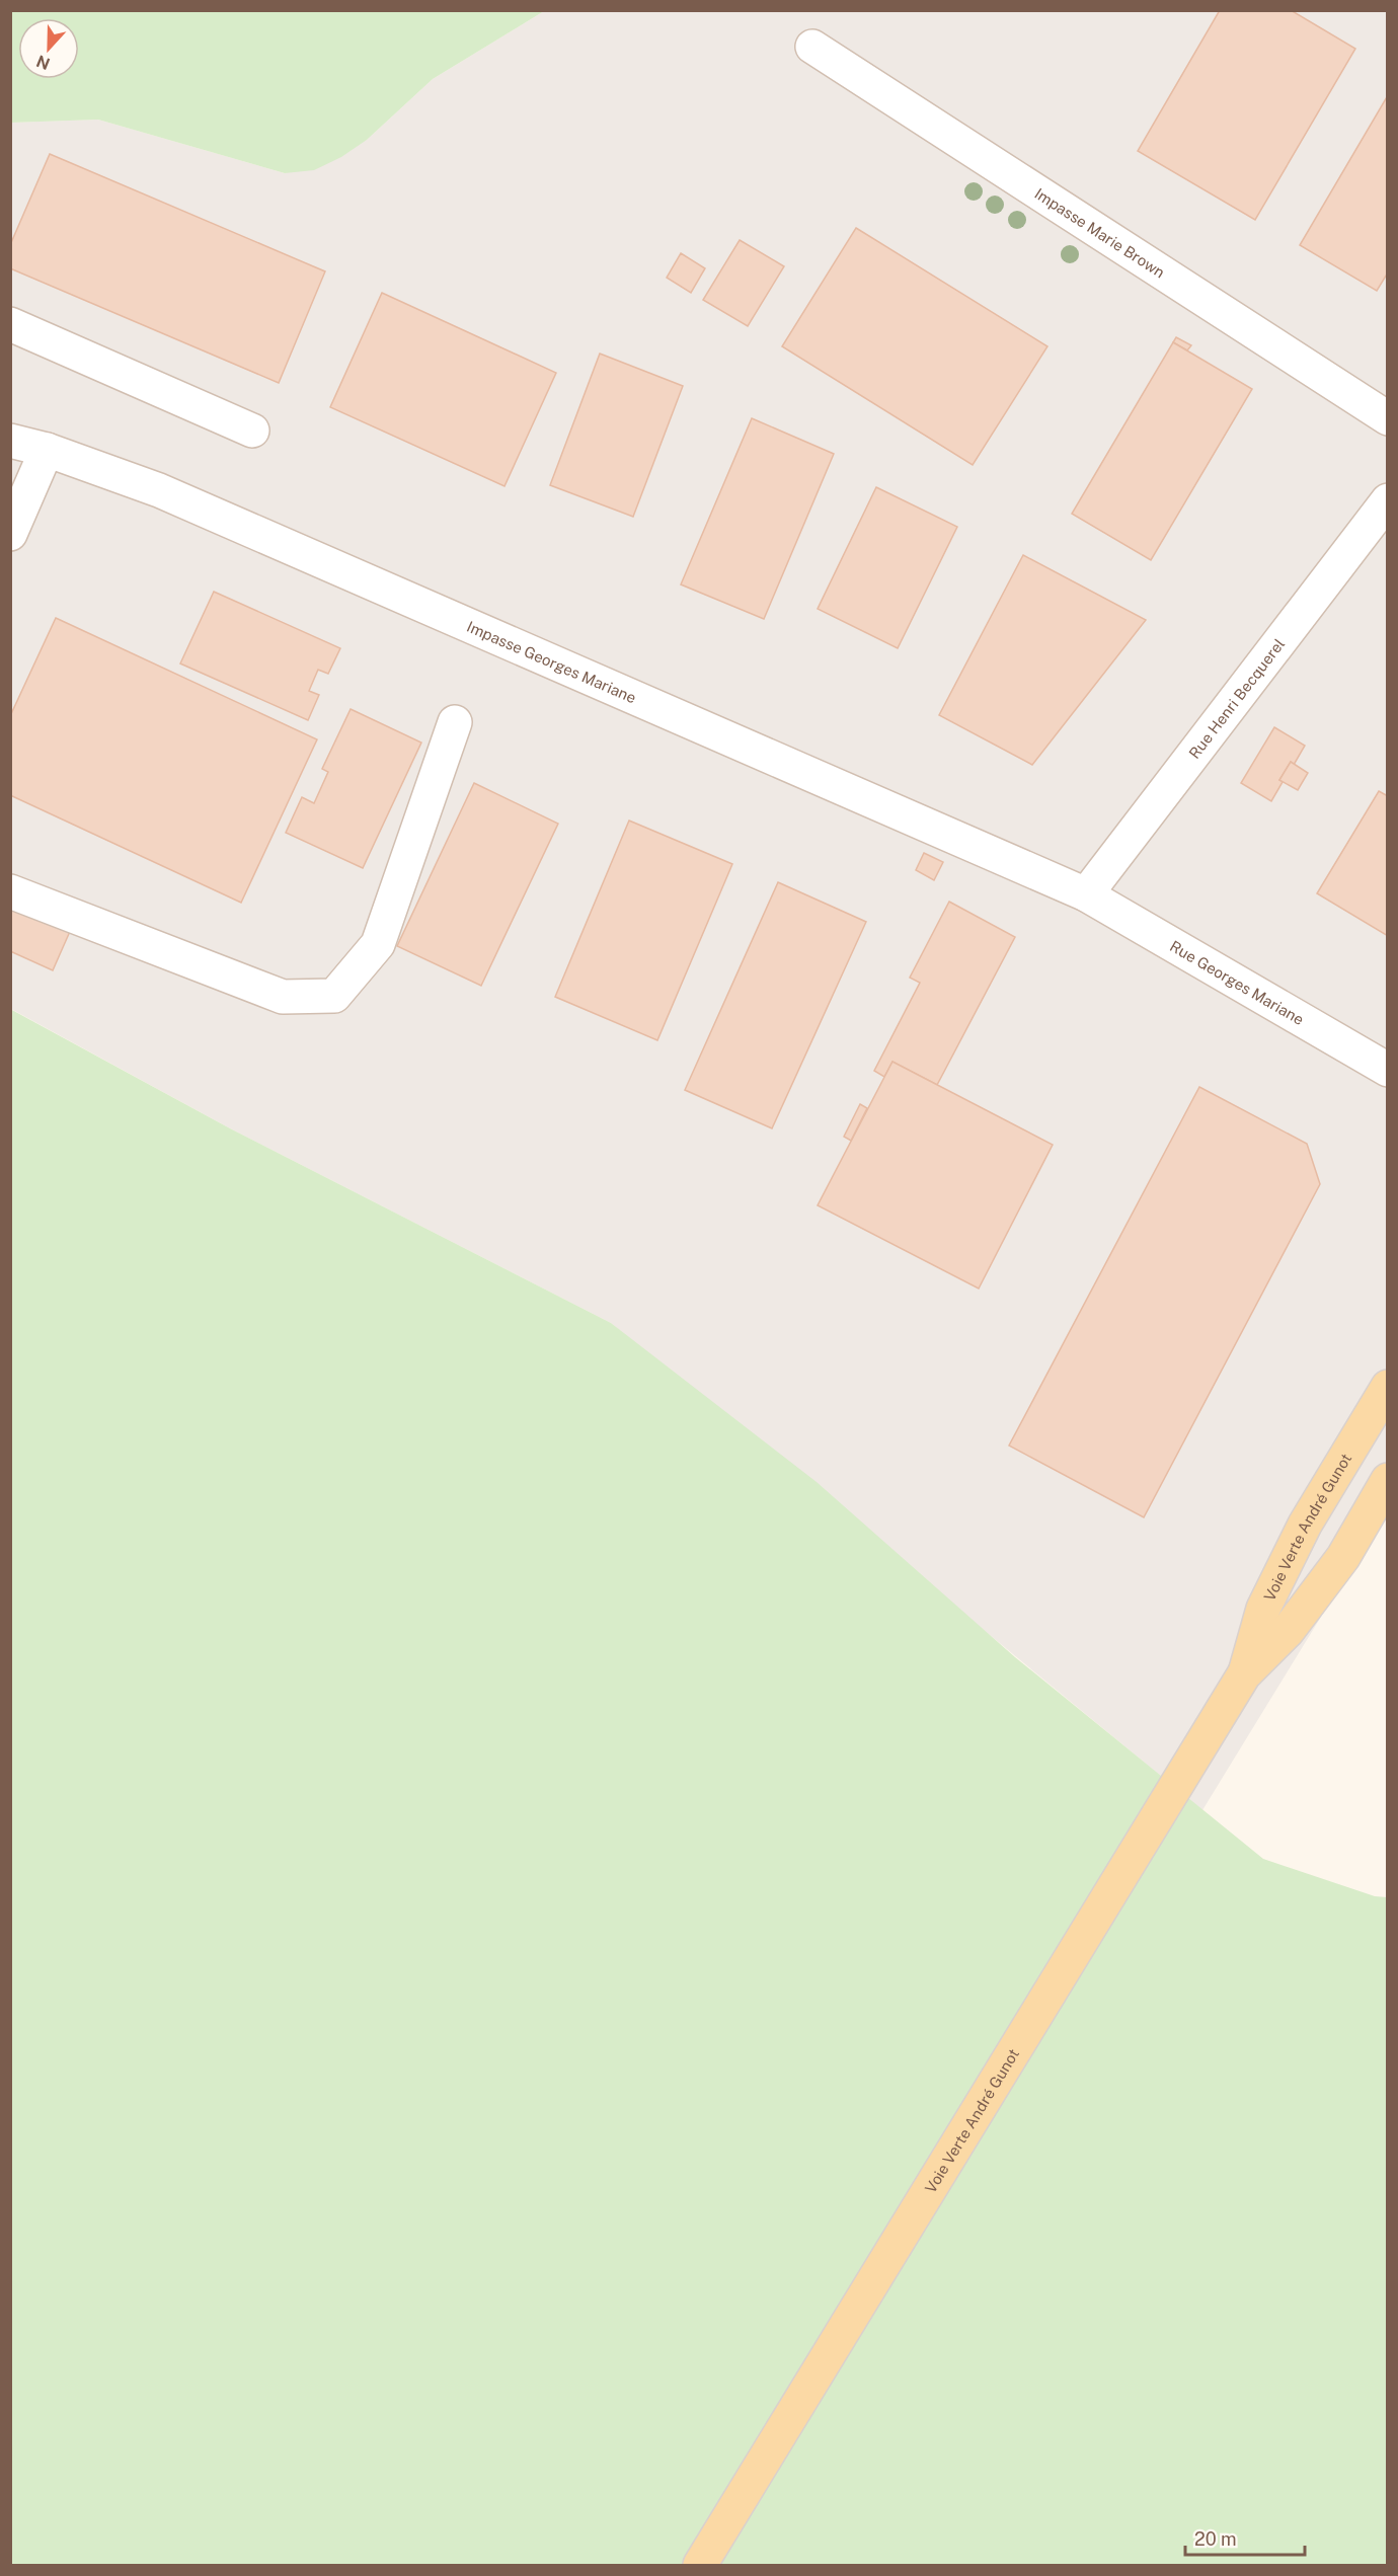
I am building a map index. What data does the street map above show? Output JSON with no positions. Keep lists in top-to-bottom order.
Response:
{
  "streets": {
    "main road": ["Voie Verte André Gunot"],
    "street": [
      "Impasse Marie Brown",
      "Impasse Georges Mariane",
      "Rue Henri Becquerel",
      "Rue Georges Mariane"
    ]
  },
  "crossings": [
    ["Impasse Georges Mariane", "Rue Henri Becquerel"],
    ["Impasse Georges Mariane", "Rue Georges Mariane"],
    ["Rue Henri Becquerel", "Rue Georges Mariane"]
  ],
  "scale_bar": "20 m",
  "north": "bottom"
}
